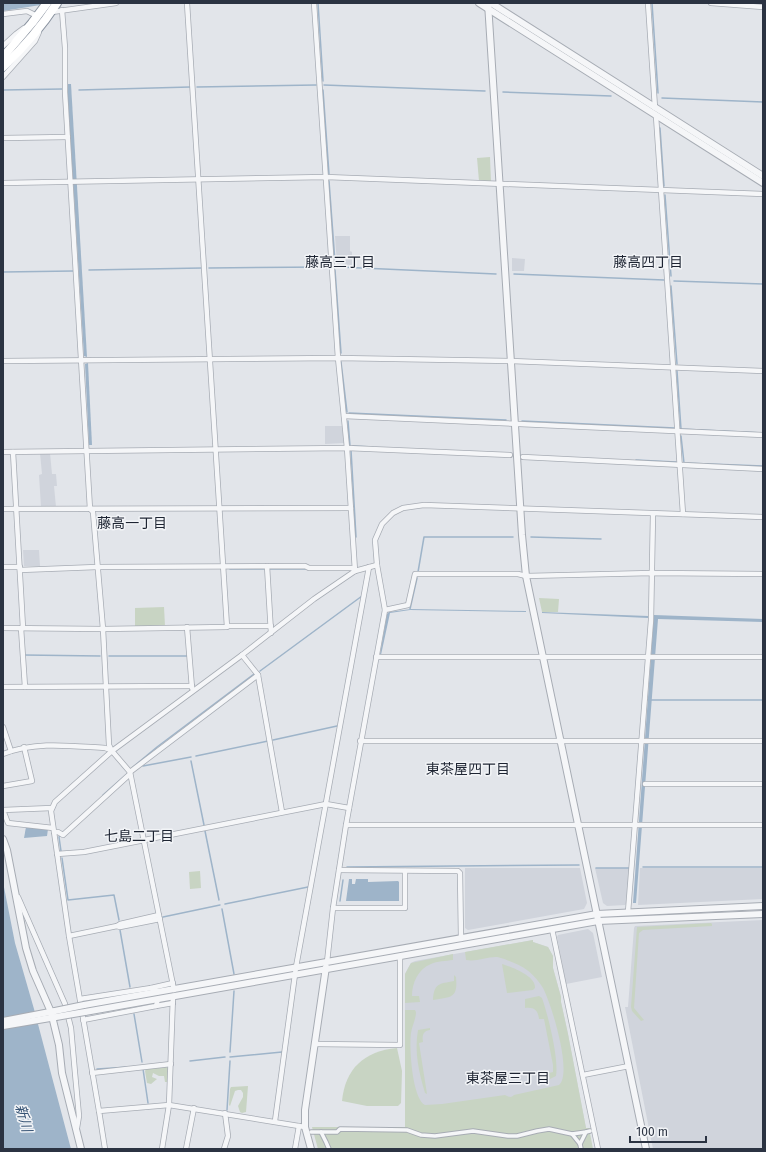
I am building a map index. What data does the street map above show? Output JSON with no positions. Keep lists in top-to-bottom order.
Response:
{
  "districts": [
    "藤高三丁目",
    "藤高四丁目",
    "藤高一丁目",
    "東茶屋四丁目",
    "七島二丁目",
    "東茶屋三丁目"
  ],
  "water": ["新川"],
  "scale_bar": "100 m"
}
